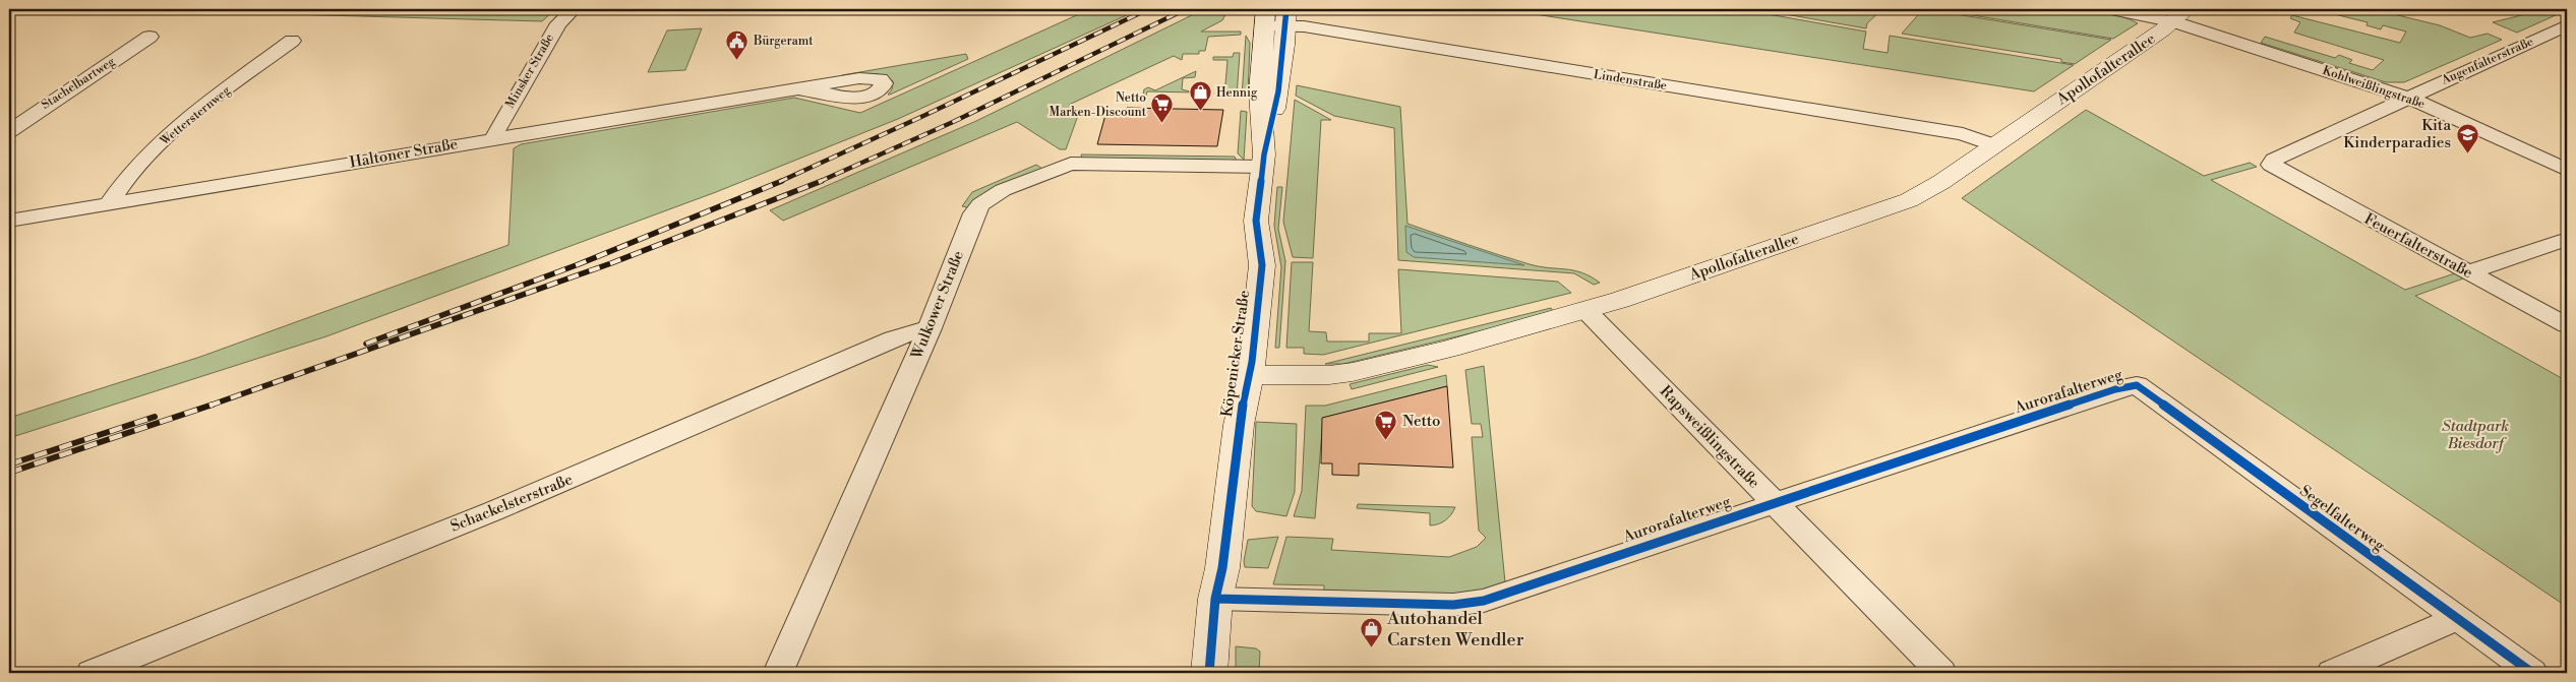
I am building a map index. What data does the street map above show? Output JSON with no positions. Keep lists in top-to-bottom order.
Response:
{
  "streets": {
    "street": [
      "Augenfalterstraße",
      "Apollofalterallee",
      "Minsker Straße",
      "Lindenstraße",
      "Stachelbartweg",
      "Kohlweißlingstraße",
      "Wettersternweg",
      "Haltoner Straße",
      "Feuerfalterstraße",
      "Wulkower Straße",
      "Köpenicker Straße",
      "Aurorafalterweg",
      "Rapsweißlingstraße",
      "Schackelsterstraße",
      "Segelfalterweg"
    ]
  },
  "crossings": [
    ["Augenfalterstraße", "Kohlweißlingstraße"],
    ["Augenfalterstraße", "Feuerfalterstraße"],
    ["Apollofalterallee", "Lindenstraße"],
    ["Apollofalterallee", "Kohlweißlingstraße"],
    ["Apollofalterallee", "Köpenicker Straße"],
    ["Apollofalterallee", "Rapsweißlingstraße"],
    ["Minsker Straße", "Haltoner Straße"],
    ["Lindenstraße", "Köpenicker Straße"],
    ["Wettersternweg", "Haltoner Straße"],
    ["Wulkower Straße", "Köpenicker Straße"],
    ["Wulkower Straße", "Schackelsterstraße"],
    ["Köpenicker Straße", "Aurorafalterweg"],
    ["Aurorafalterweg", "Rapsweißlingstraße"],
    ["Aurorafalterweg", "Segelfalterweg"]
  ],
  "parks": ["Stadtpark Biesdorf"],
  "places": {
    "public building": ["Bürgeramt"],
    "shop": ["Hennig", "Autohandel Carsten Wendler"],
    "supermarket": ["Netto Marken-Discount", "Netto"],
    "school or university": ["Kita Kinderparadies"]
  }
}
